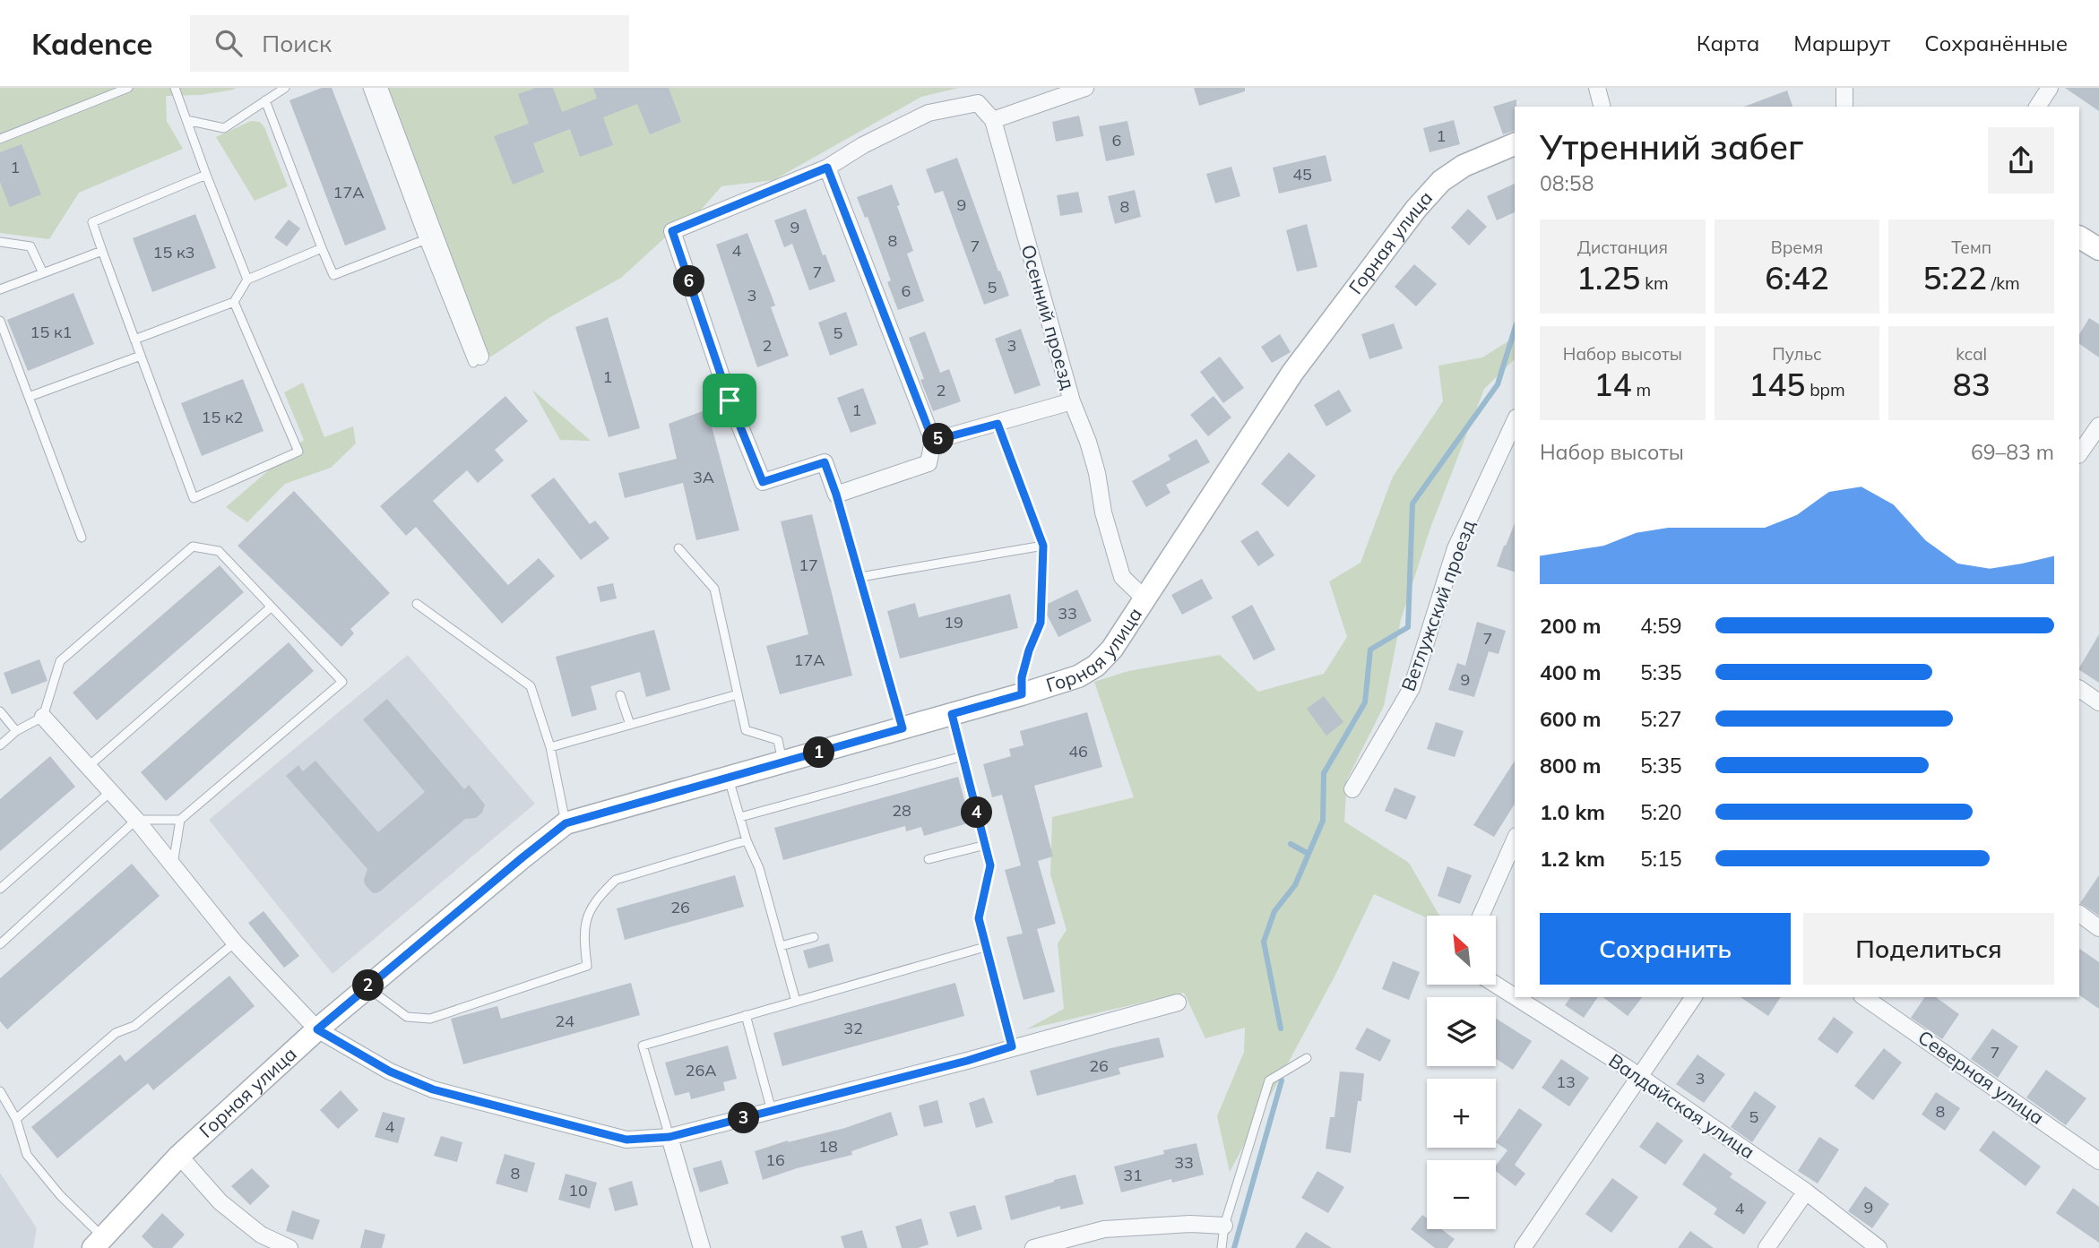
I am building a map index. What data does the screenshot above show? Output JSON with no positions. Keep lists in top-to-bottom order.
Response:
{
  "streets": {
    "main road": ["Горная улица"],
    "street": [
      "Осенний проезд",
      "Ветлужский проезд",
      "Северная улица",
      "Валдайская улица"
    ]
  },
  "crossings": [
    ["Горная улица", "Осенний проезд"]
  ],
  "house_numbers": [
    "1",
    "6",
    "1",
    "45",
    "17А",
    "9",
    "8",
    "9",
    "8",
    "7",
    "4",
    "15 к3",
    "7",
    "5",
    "6",
    "3",
    "15 к1",
    "5",
    "2",
    "3",
    "1",
    "2",
    "1",
    "15 к2",
    "3А",
    "17",
    "33",
    "19",
    "7",
    "17А",
    "9",
    "46",
    "28",
    "26",
    "24",
    "32",
    "7",
    "26",
    "26А",
    "3",
    "13",
    "8",
    "5",
    "4",
    "18",
    "16",
    "33",
    "8",
    "31",
    "10",
    "9",
    "4"
  ],
  "north": "top left",
  "page": {
    "header": "Kadence",
    "search": "Поиск",
    "nav": ["Карта", "Маршрут", "Сохранённые"],
    "heading": ["Утренний забег", "08:58"],
    "stats": [
      ["Дистанция", "1.25 km"],
      ["Время", "6:42"],
      ["Темп", "5:22 /km"],
      ["Набор высоты", "14 m"],
      ["Пульс", "145 bpm"],
      ["kcal", "83"]
    ],
    "pins": [
      "6",
      "5",
      "1",
      "4",
      "2",
      "3"
    ],
    "chart": ["Набор высоты", "69–83 m"],
    "list": [
      {
        "name": "200 m",
        "note": "4:59"
      },
      {
        "name": "400 m",
        "note": "5:35"
      },
      {
        "name": "600 m",
        "note": "5:27"
      },
      {
        "name": "800 m",
        "note": "5:35"
      },
      {
        "name": "1.0 km",
        "note": "5:20"
      },
      {
        "name": "1.2 km",
        "note": "5:15"
      }
    ],
    "buttons": ["Сохранить", "Поделиться"],
    "map_buttons": ["+", "−"]
  }
}
